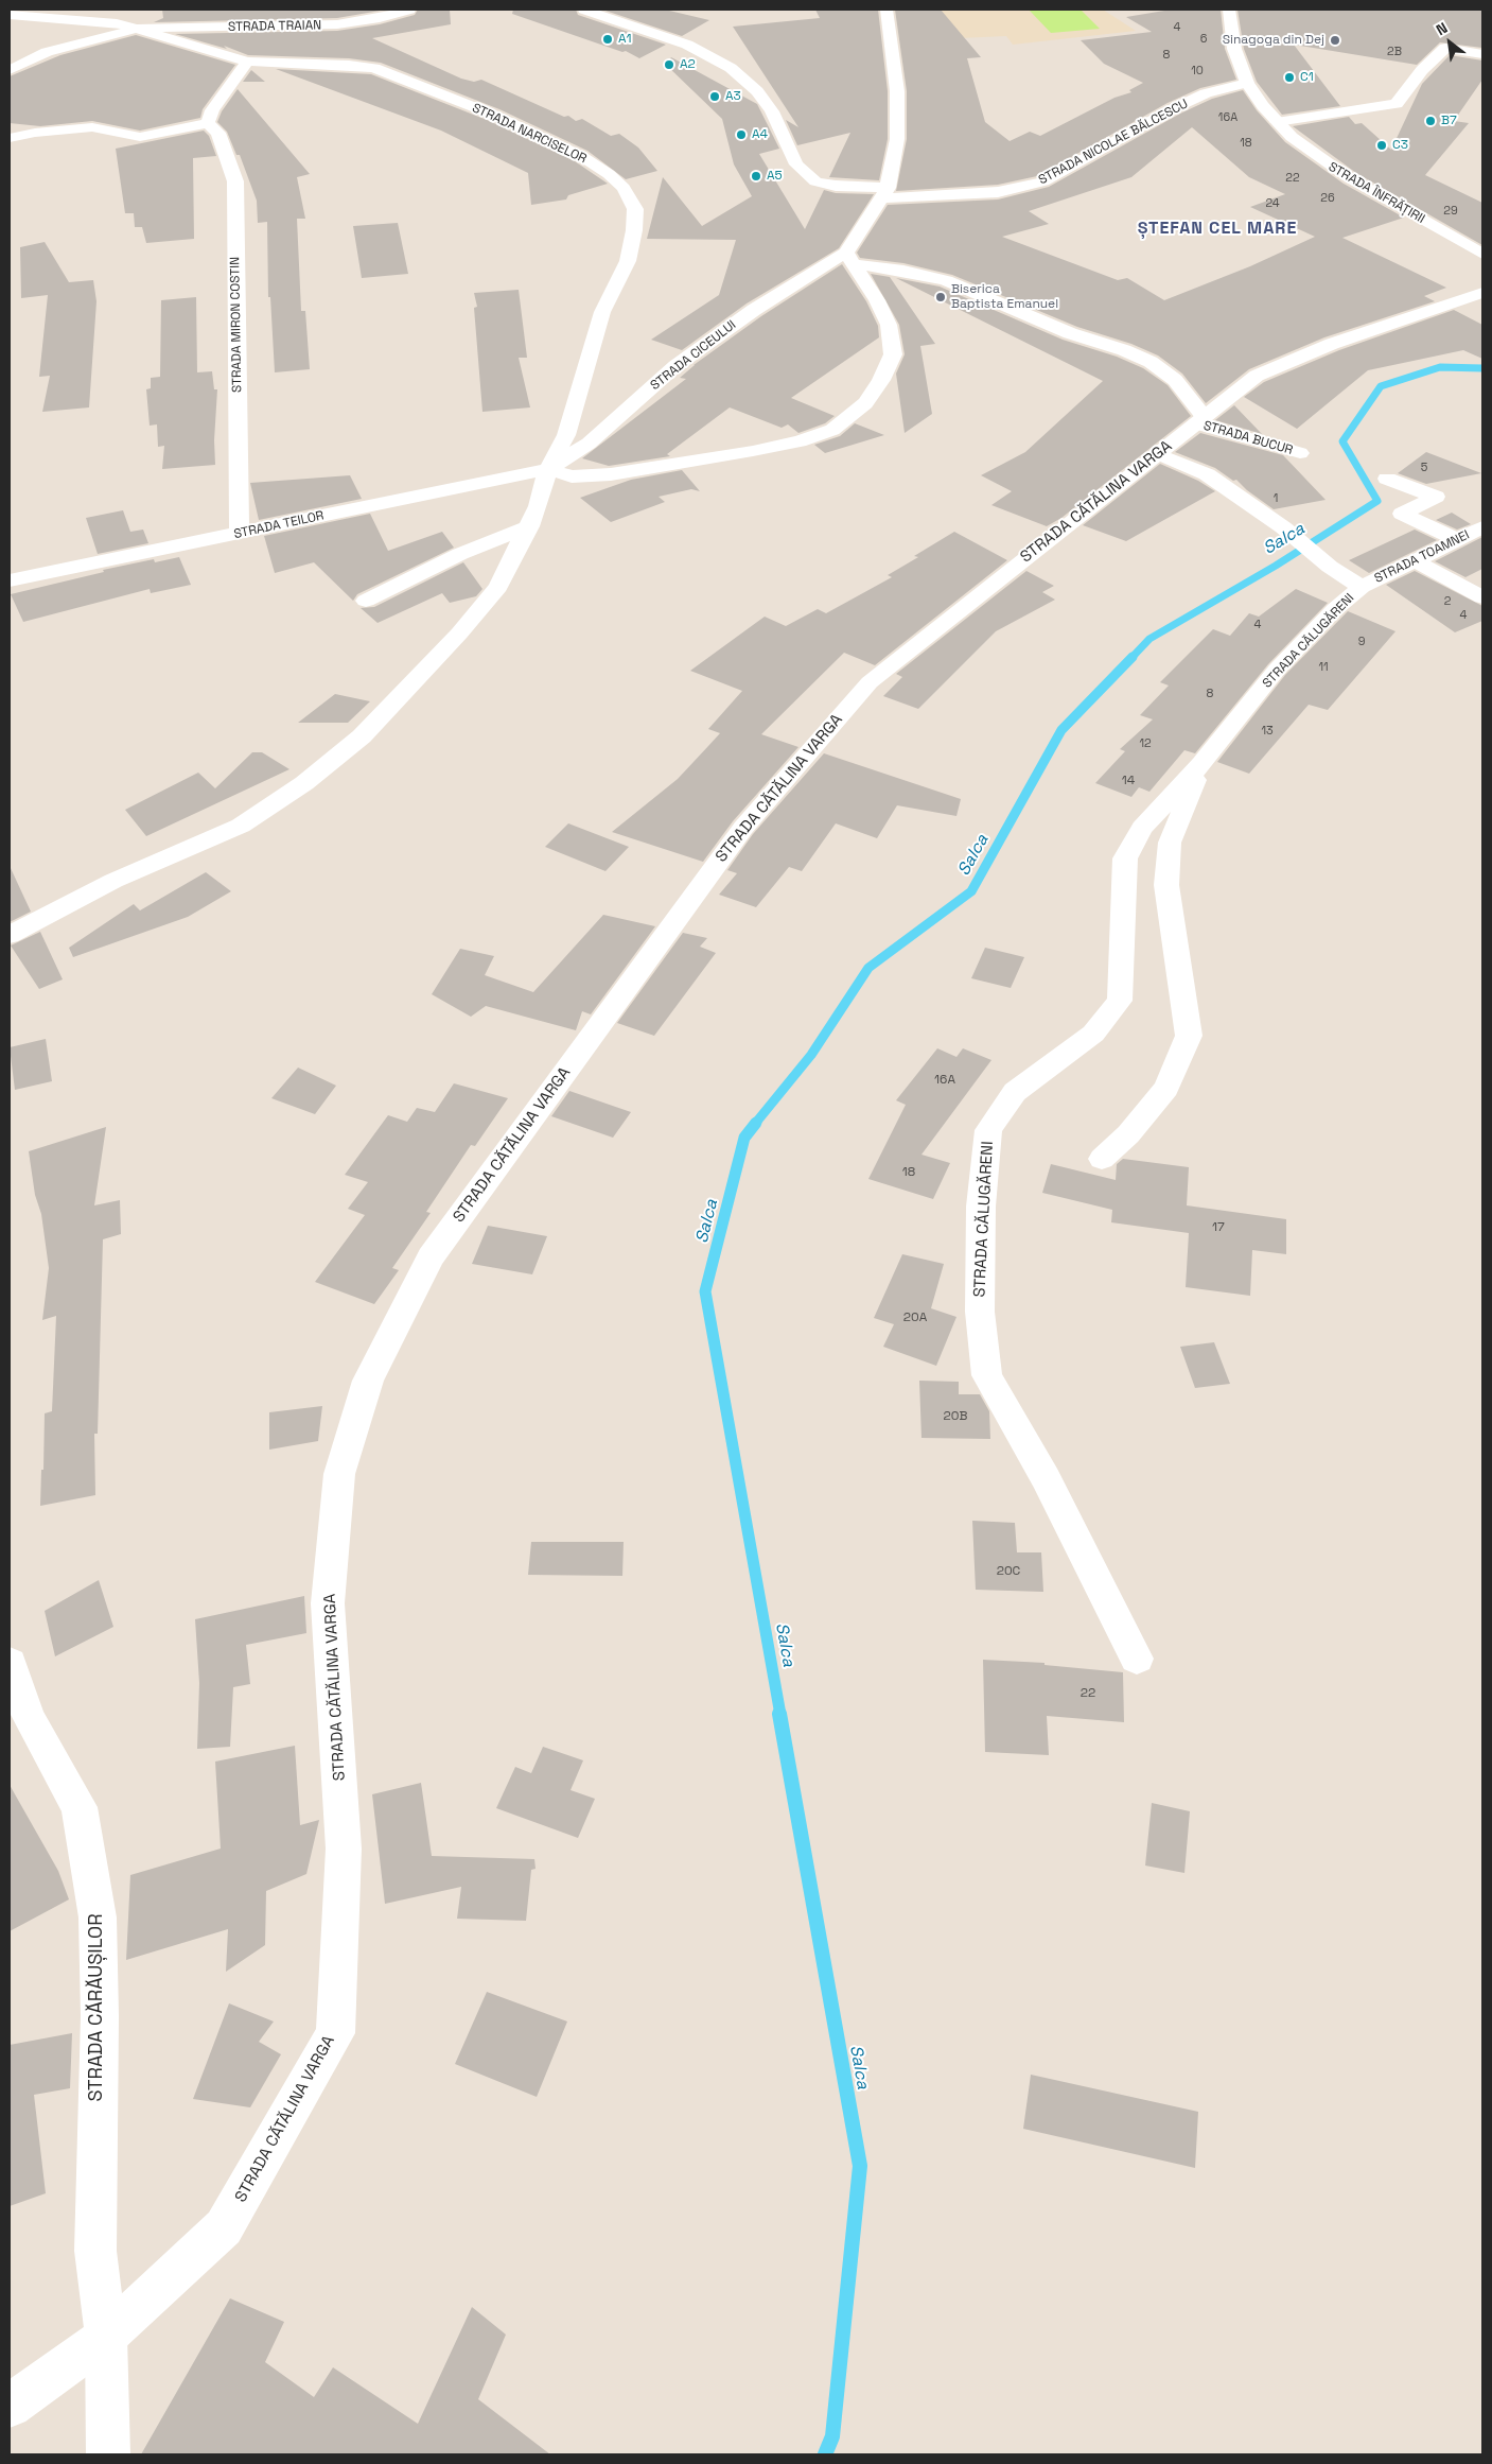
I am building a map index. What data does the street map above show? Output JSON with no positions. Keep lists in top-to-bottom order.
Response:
{
  "streets": {
    "street": [
      "STRADA TRAIAN",
      "STRADA NARCISELOR",
      "STRADA NICOLAE BĂLCESCU",
      "STRADA ÎNFRĂȚIRII",
      "STRADA MIRON COSTIN",
      "STRADA CICEULUI",
      "STRADA BUCUR",
      "STRADA CĂTĂLINA VARGA",
      "STRADA TEILOR",
      "STRADA TOAMNEI",
      "STRADA CĂLUGĂRENI",
      "STRADA CĂRĂUȘILOR"
    ]
  },
  "crossings": [
    ["STRADA TRAIAN", "STRADA NARCISELOR"],
    ["STRADA NARCISELOR", "STRADA CICEULUI"],
    ["STRADA NARCISELOR", "STRADA TEILOR"],
    ["STRADA NICOLAE BĂLCESCU", "STRADA ÎNFRĂȚIRII"],
    ["STRADA MIRON COSTIN", "STRADA TEILOR"],
    ["STRADA CICEULUI", "STRADA TEILOR"],
    ["STRADA BUCUR", "STRADA CĂTĂLINA VARGA"],
    ["STRADA CĂTĂLINA VARGA", "STRADA CĂLUGĂRENI"],
    ["STRADA CĂTĂLINA VARGA", "STRADA CĂRĂUȘILOR"],
    ["STRADA TOAMNEI", "STRADA CĂLUGĂRENI"]
  ],
  "districts": ["ȘTEFAN CEL MARE"],
  "water": ["Salca"],
  "places": [
    "A1",
    "Sinagoga din Dej",
    "A2",
    "C1",
    "A3",
    "B7",
    "A4",
    "C3",
    "A5",
    "Biserica Baptista Emanuel"
  ],
  "house_numbers": [
    "4",
    "6",
    "2B",
    "8",
    "10",
    "16A",
    "18",
    "22",
    "26",
    "24",
    "29",
    "5",
    "1",
    "2",
    "4",
    "4",
    "9",
    "11",
    "8",
    "13",
    "12",
    "14",
    "16A",
    "18",
    "17",
    "20A",
    "20B",
    "20C",
    "22"
  ],
  "north": "top left"
}
